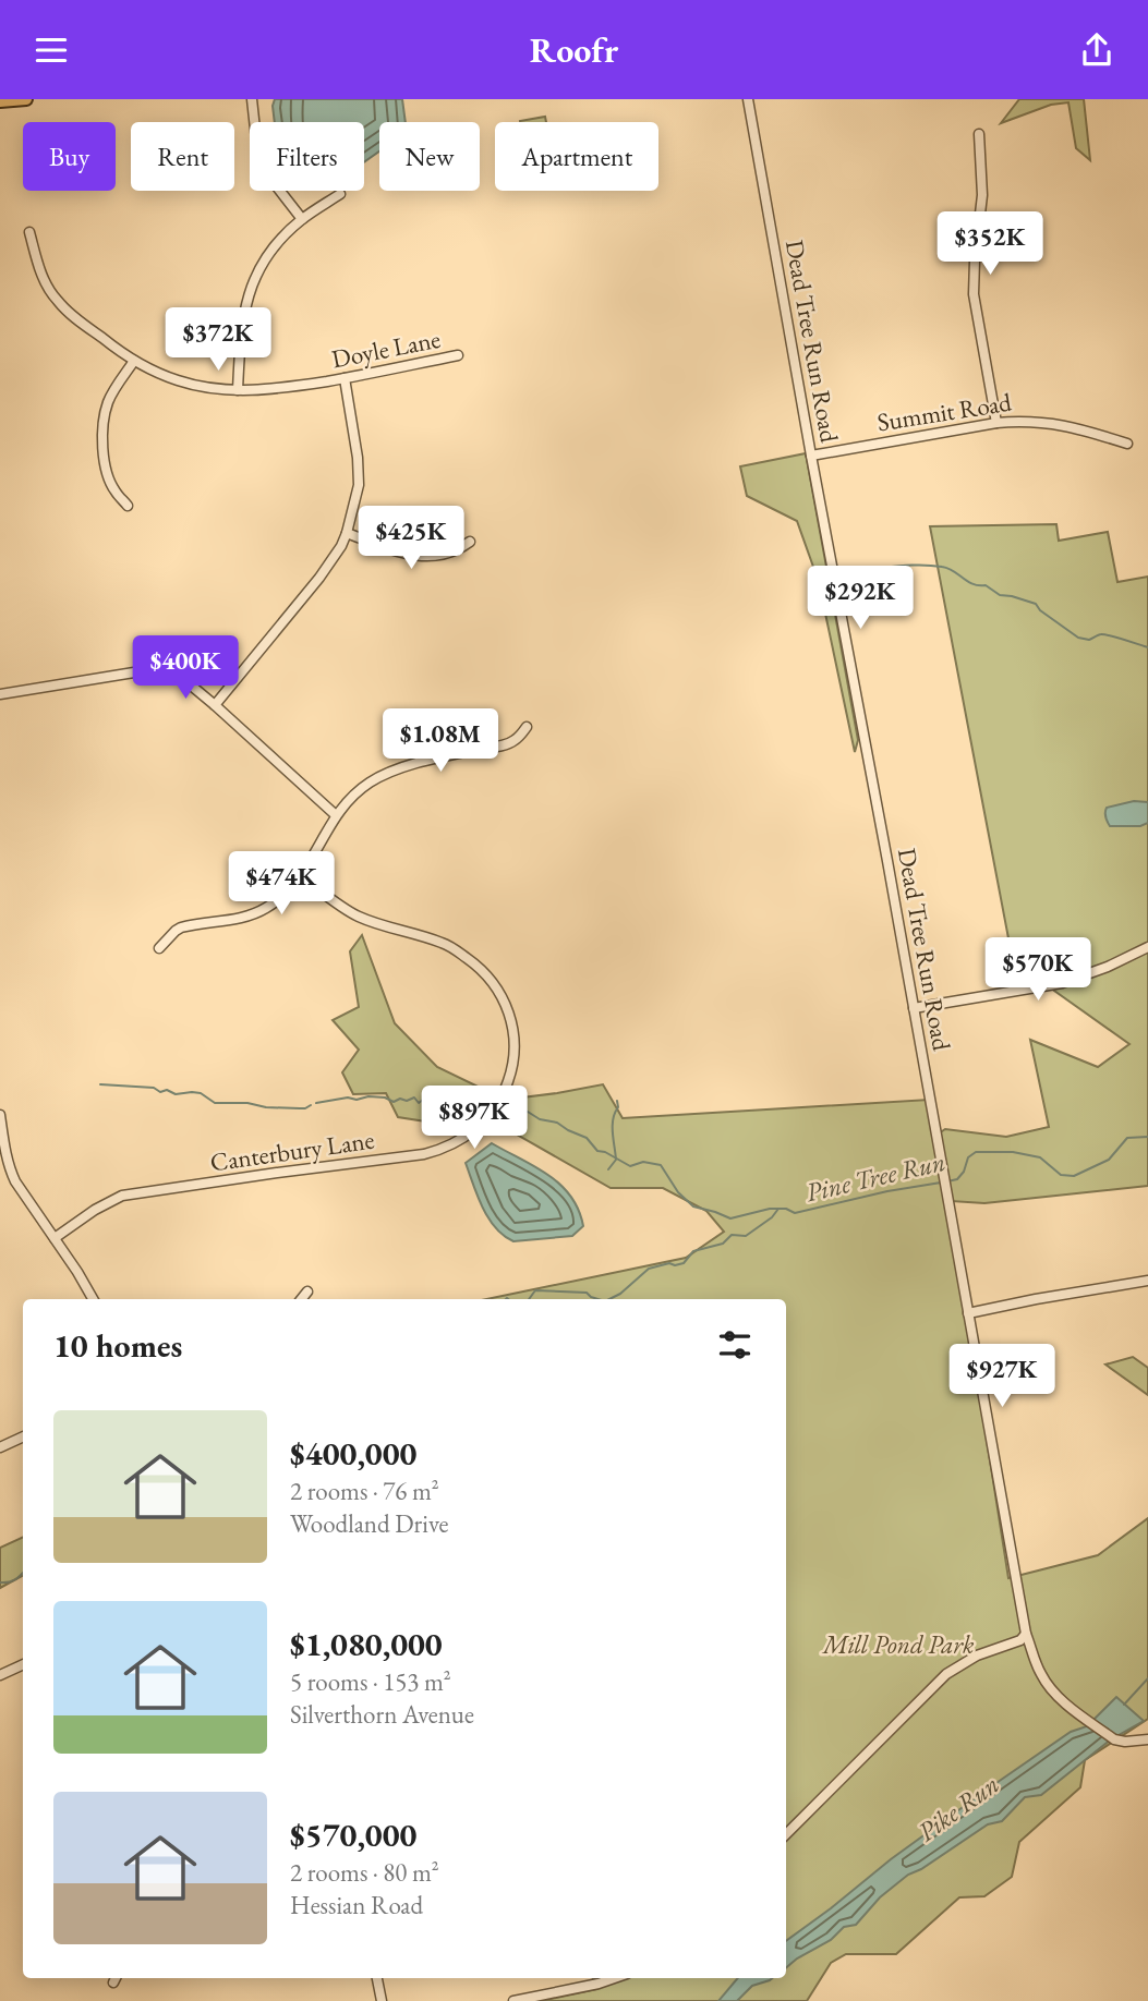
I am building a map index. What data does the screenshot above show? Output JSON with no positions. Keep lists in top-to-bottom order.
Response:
{
  "streets": {
    "street": [
      "Dead Tree Run Road",
      "Doyle Lane",
      "Summit Road",
      "Canterbury Lane"
    ]
  },
  "crossings": [
    ["Dead Tree Run Road", "Summit Road"]
  ],
  "water": ["Pine Tree Run", "Pike Run"],
  "parks": ["Mill Pond Park"],
  "page": {
    "header": "Roofr",
    "chip": [
      "Buy",
      "Rent",
      "Filters",
      "New",
      "Apartment"
    ],
    "price": [
      "$352K",
      "$372K",
      "$425K",
      "$292K",
      "$400K",
      "$1.08M",
      "$474K",
      "$570K",
      "$897K",
      "$927K"
    ],
    "heading": "10 homes",
    "list": [
      {
        "name": "$400,000",
        "note": "2 rooms · 76 m² · Woodland Drive"
      },
      {
        "name": "$1,080,000",
        "note": "5 rooms · 153 m² · Silverthorn Avenue"
      },
      {
        "name": "$570,000",
        "note": "2 rooms · 80 m² · Hessian Road"
      }
    ]
  }
}
